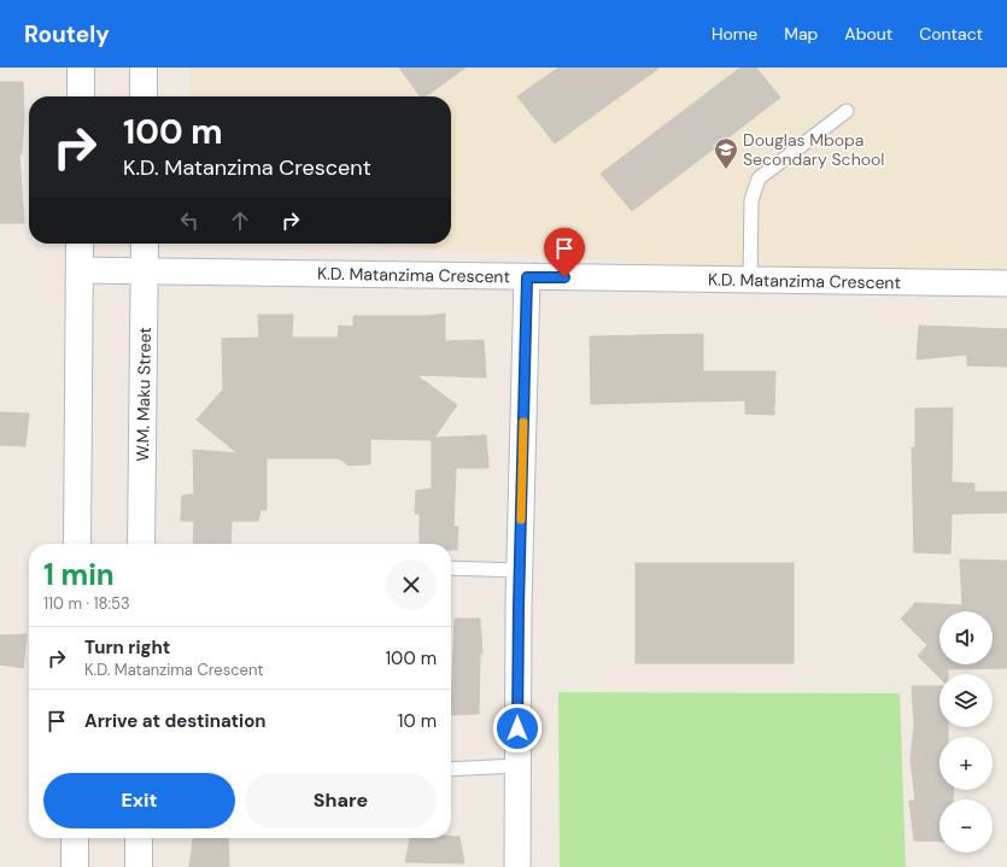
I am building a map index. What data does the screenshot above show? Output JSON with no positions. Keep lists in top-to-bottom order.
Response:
{
  "streets": {
    "street": ["K.D. Matanzima Crescent", "W.M. Maku Street"]
  },
  "crossings": [
    ["K.D. Matanzima Crescent", "W.M. Maku Street"]
  ],
  "places": {
    "school or university": ["Douglas Mbopa Secondary School"]
  },
  "page": {
    "header": "Routely",
    "nav": [
      "Home",
      "Map",
      "About",
      "Contact"
    ],
    "turn": ["100 m", "K.D. Matanzima Crescent"],
    "heading": ["1 min", "110 m · 18:53"],
    "map_buttons": ["+", "−"],
    "list": [
      {
        "name": "Turn right",
        "note": "K.D. Matanzima Crescent",
        "value": "100 m"
      },
      {
        "name": "Arrive at destination",
        "value": "10 m"
      }
    ],
    "buttons": ["Exit", "Share"]
  }
}
